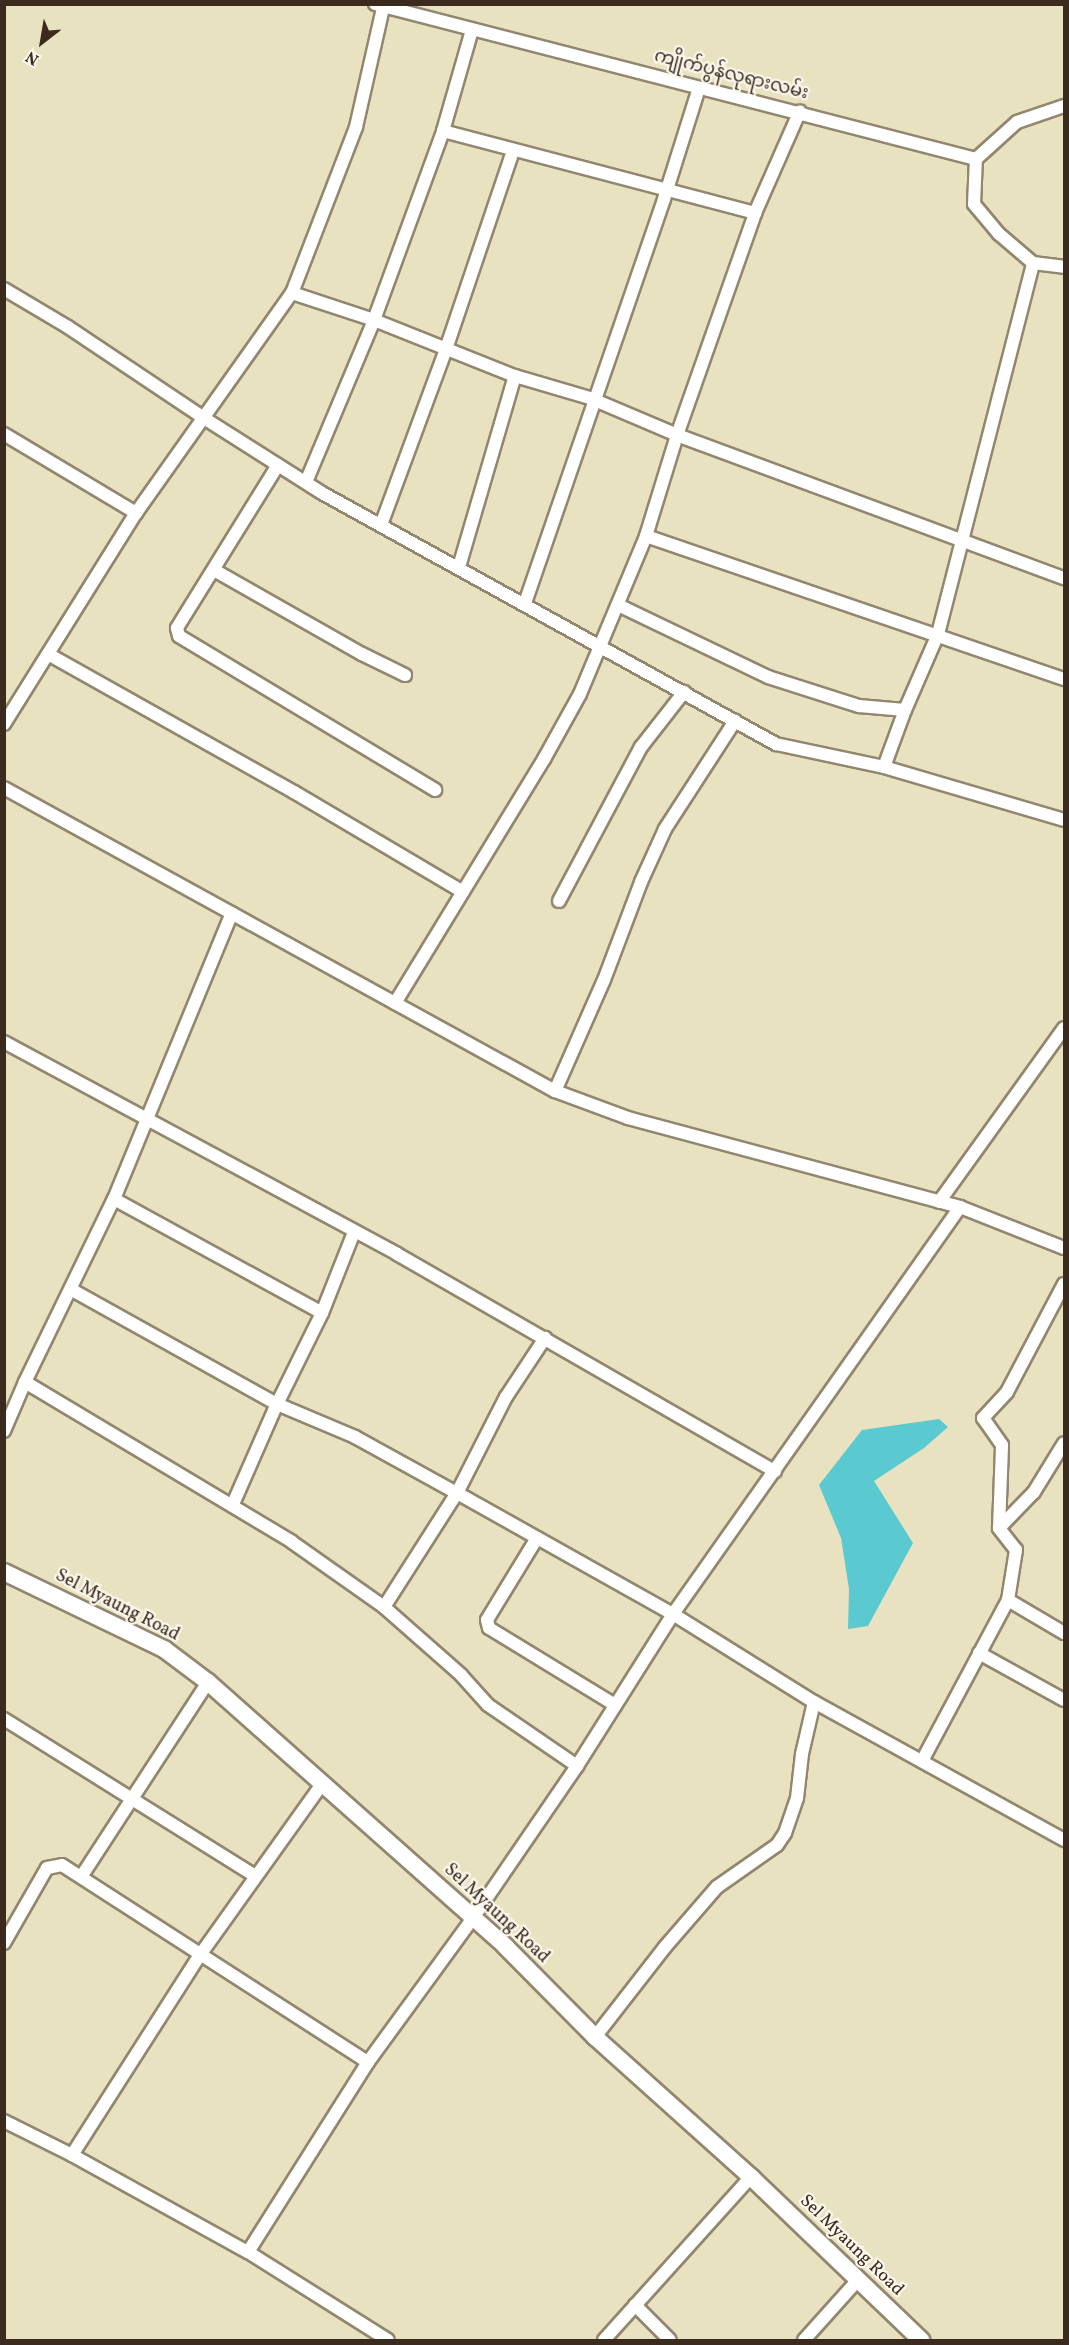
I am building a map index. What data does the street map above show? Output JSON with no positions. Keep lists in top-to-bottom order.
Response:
{
  "streets": {
    "main road": ["Sel Myaung Road"],
    "street": ["ကျိုက်ပွန်လုရားလမ်း"]
  },
  "north": "bottom left"
}
